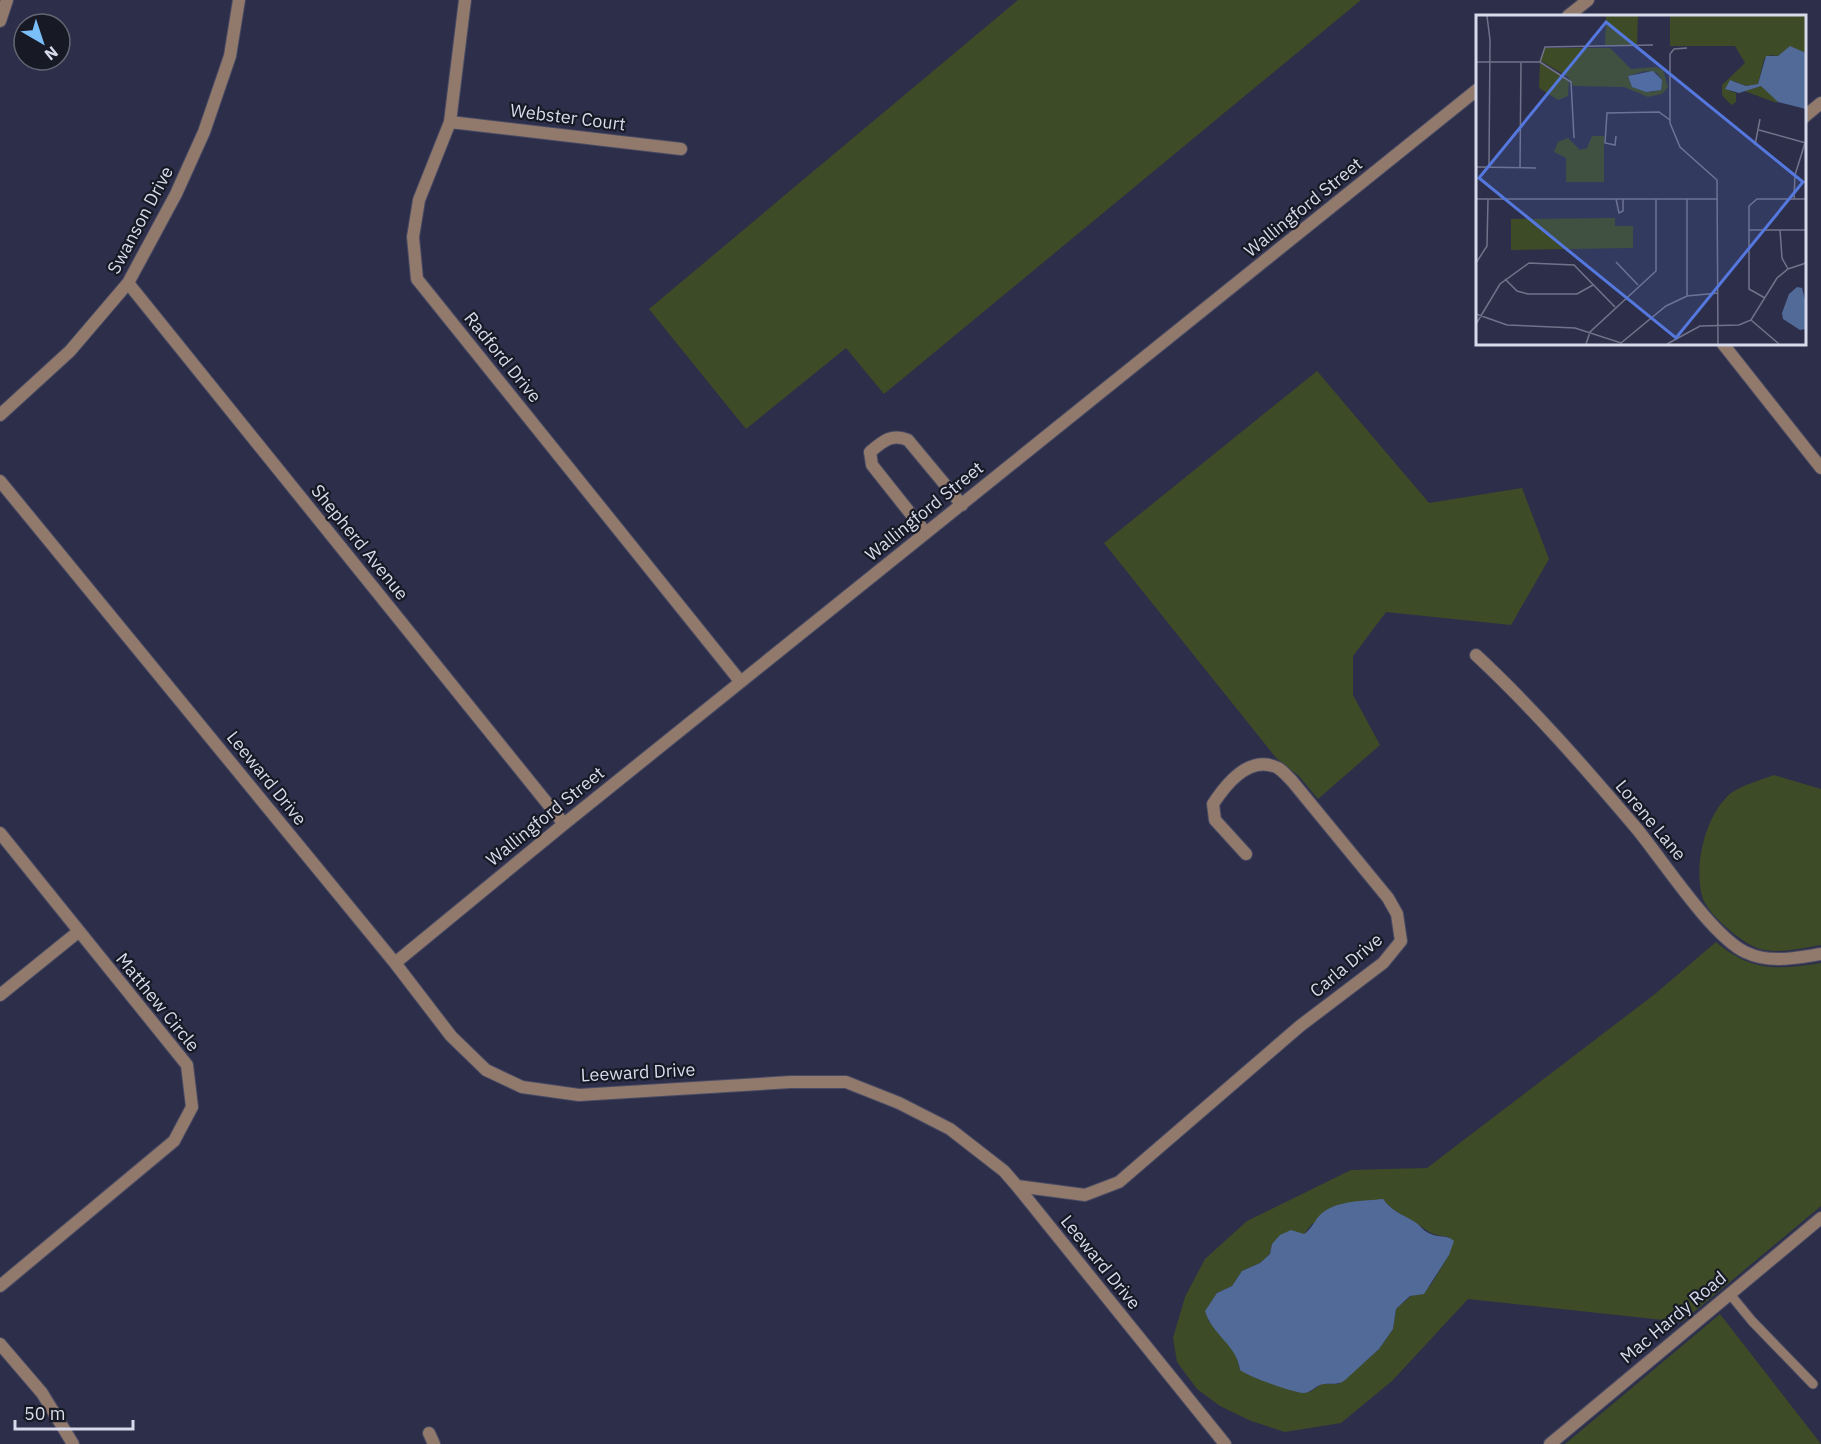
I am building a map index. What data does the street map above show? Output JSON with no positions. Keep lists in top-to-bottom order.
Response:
{
  "streets": {
    "street": [
      "Webster Court",
      "Wallingford Street",
      "Swanson Drive",
      "Radford Drive",
      "Shepherd Avenue",
      "Leeward Drive",
      "Lorene Lane",
      "Carla Drive",
      "Matthew Circle",
      "Mac Hardy Road"
    ]
  },
  "crossings": [
    ["Webster Court", "Radford Drive"],
    ["Wallingford Street", "Radford Drive"],
    ["Wallingford Street", "Shepherd Avenue"],
    ["Wallingford Street", "Leeward Drive"],
    ["Swanson Drive", "Shepherd Avenue"],
    ["Leeward Drive", "Carla Drive"]
  ],
  "scale_bar": "50 m",
  "north": "bottom right"
}
